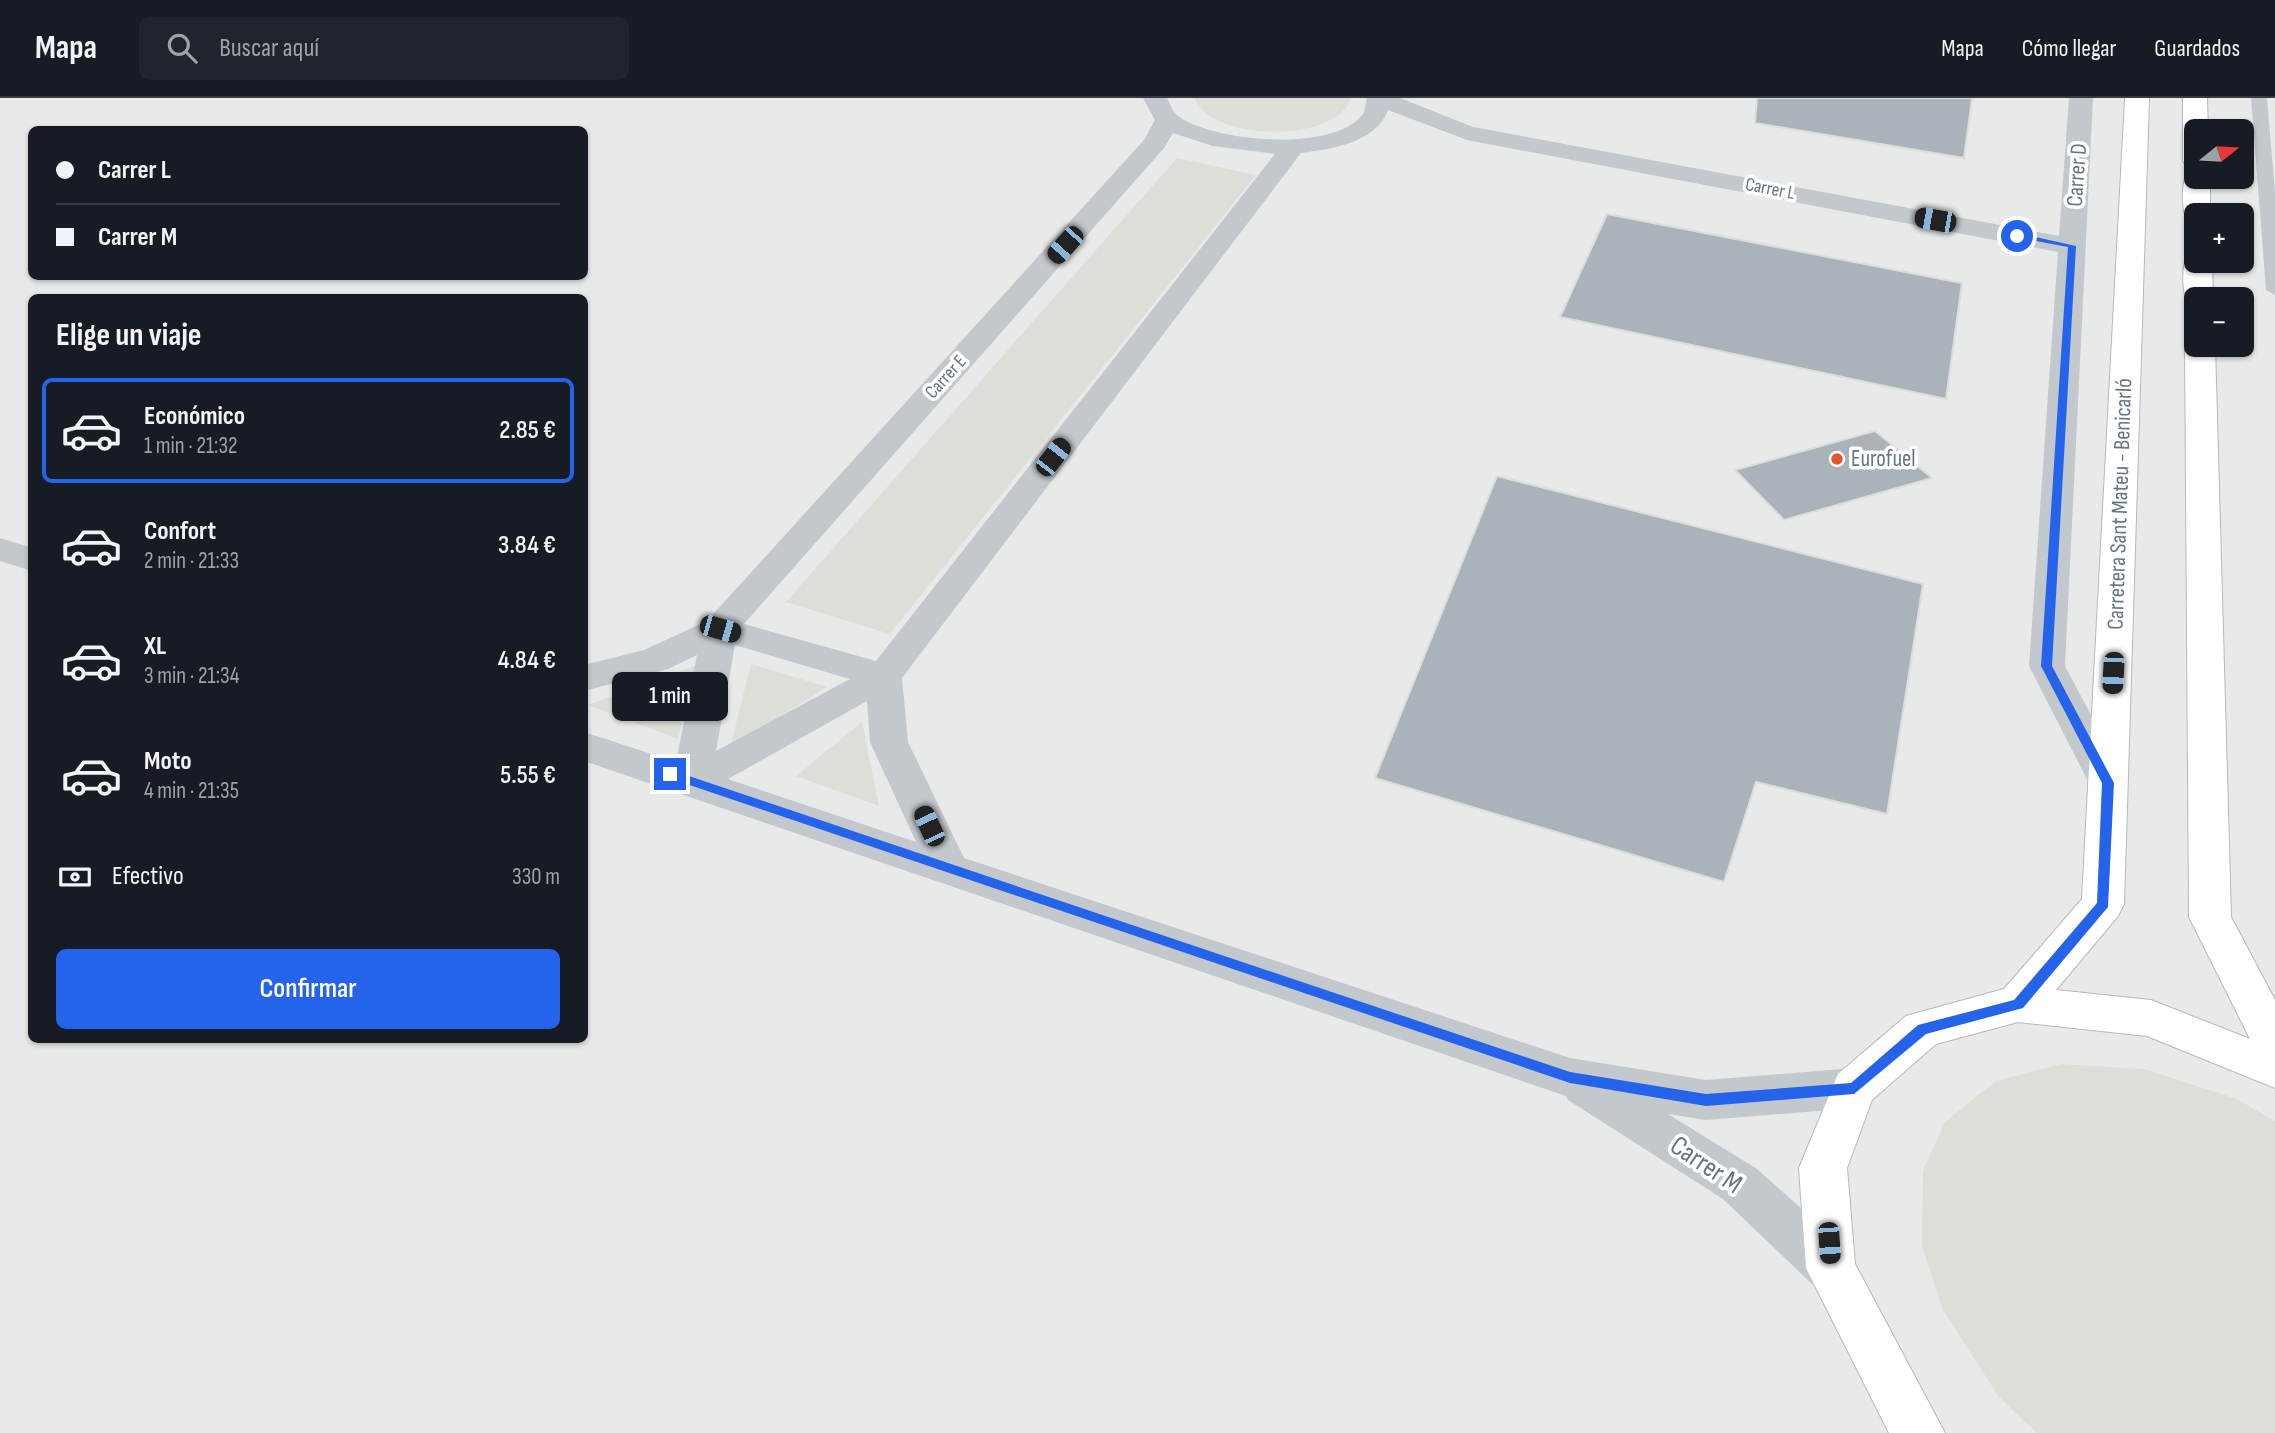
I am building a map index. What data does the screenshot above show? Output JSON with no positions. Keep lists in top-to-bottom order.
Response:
{
  "streets": {
    "main road": ["Carretera Sant Mateu - Benicarló"],
    "street": [
      "Carrer D",
      "Carrer L",
      "Carrer E",
      "Carrer M"
    ]
  },
  "crossings": [
    ["Carrer D", "Carrer L"],
    ["Carrer D", "Carretera Sant Mateu - Benicarló"]
  ],
  "places": ["Eurofuel"],
  "north": "right",
  "page": {
    "header": "Mapa",
    "search": "Buscar aquí",
    "nav": ["Mapa", "Cómo llegar", "Guardados"],
    "map_buttons": ["+", "−"],
    "banner": ["Carrer L", "Carrer M"],
    "heading": "Elige un viaje",
    "list": [
      {
        "name": "Económico",
        "note": "1 min · 21:32",
        "value": "2.85 €"
      },
      {
        "name": "Confort",
        "note": "2 min · 21:33",
        "value": "3.84 €"
      },
      {
        "name": "XL",
        "note": "3 min · 21:34",
        "value": "4.84 €"
      },
      {
        "name": "Moto",
        "note": "4 min · 21:35",
        "value": "5.55 €"
      }
    ],
    "bubble": "1 min",
    "pay": ["Efectivo", "330 m"],
    "buttons": "Confirmar"
  }
}
